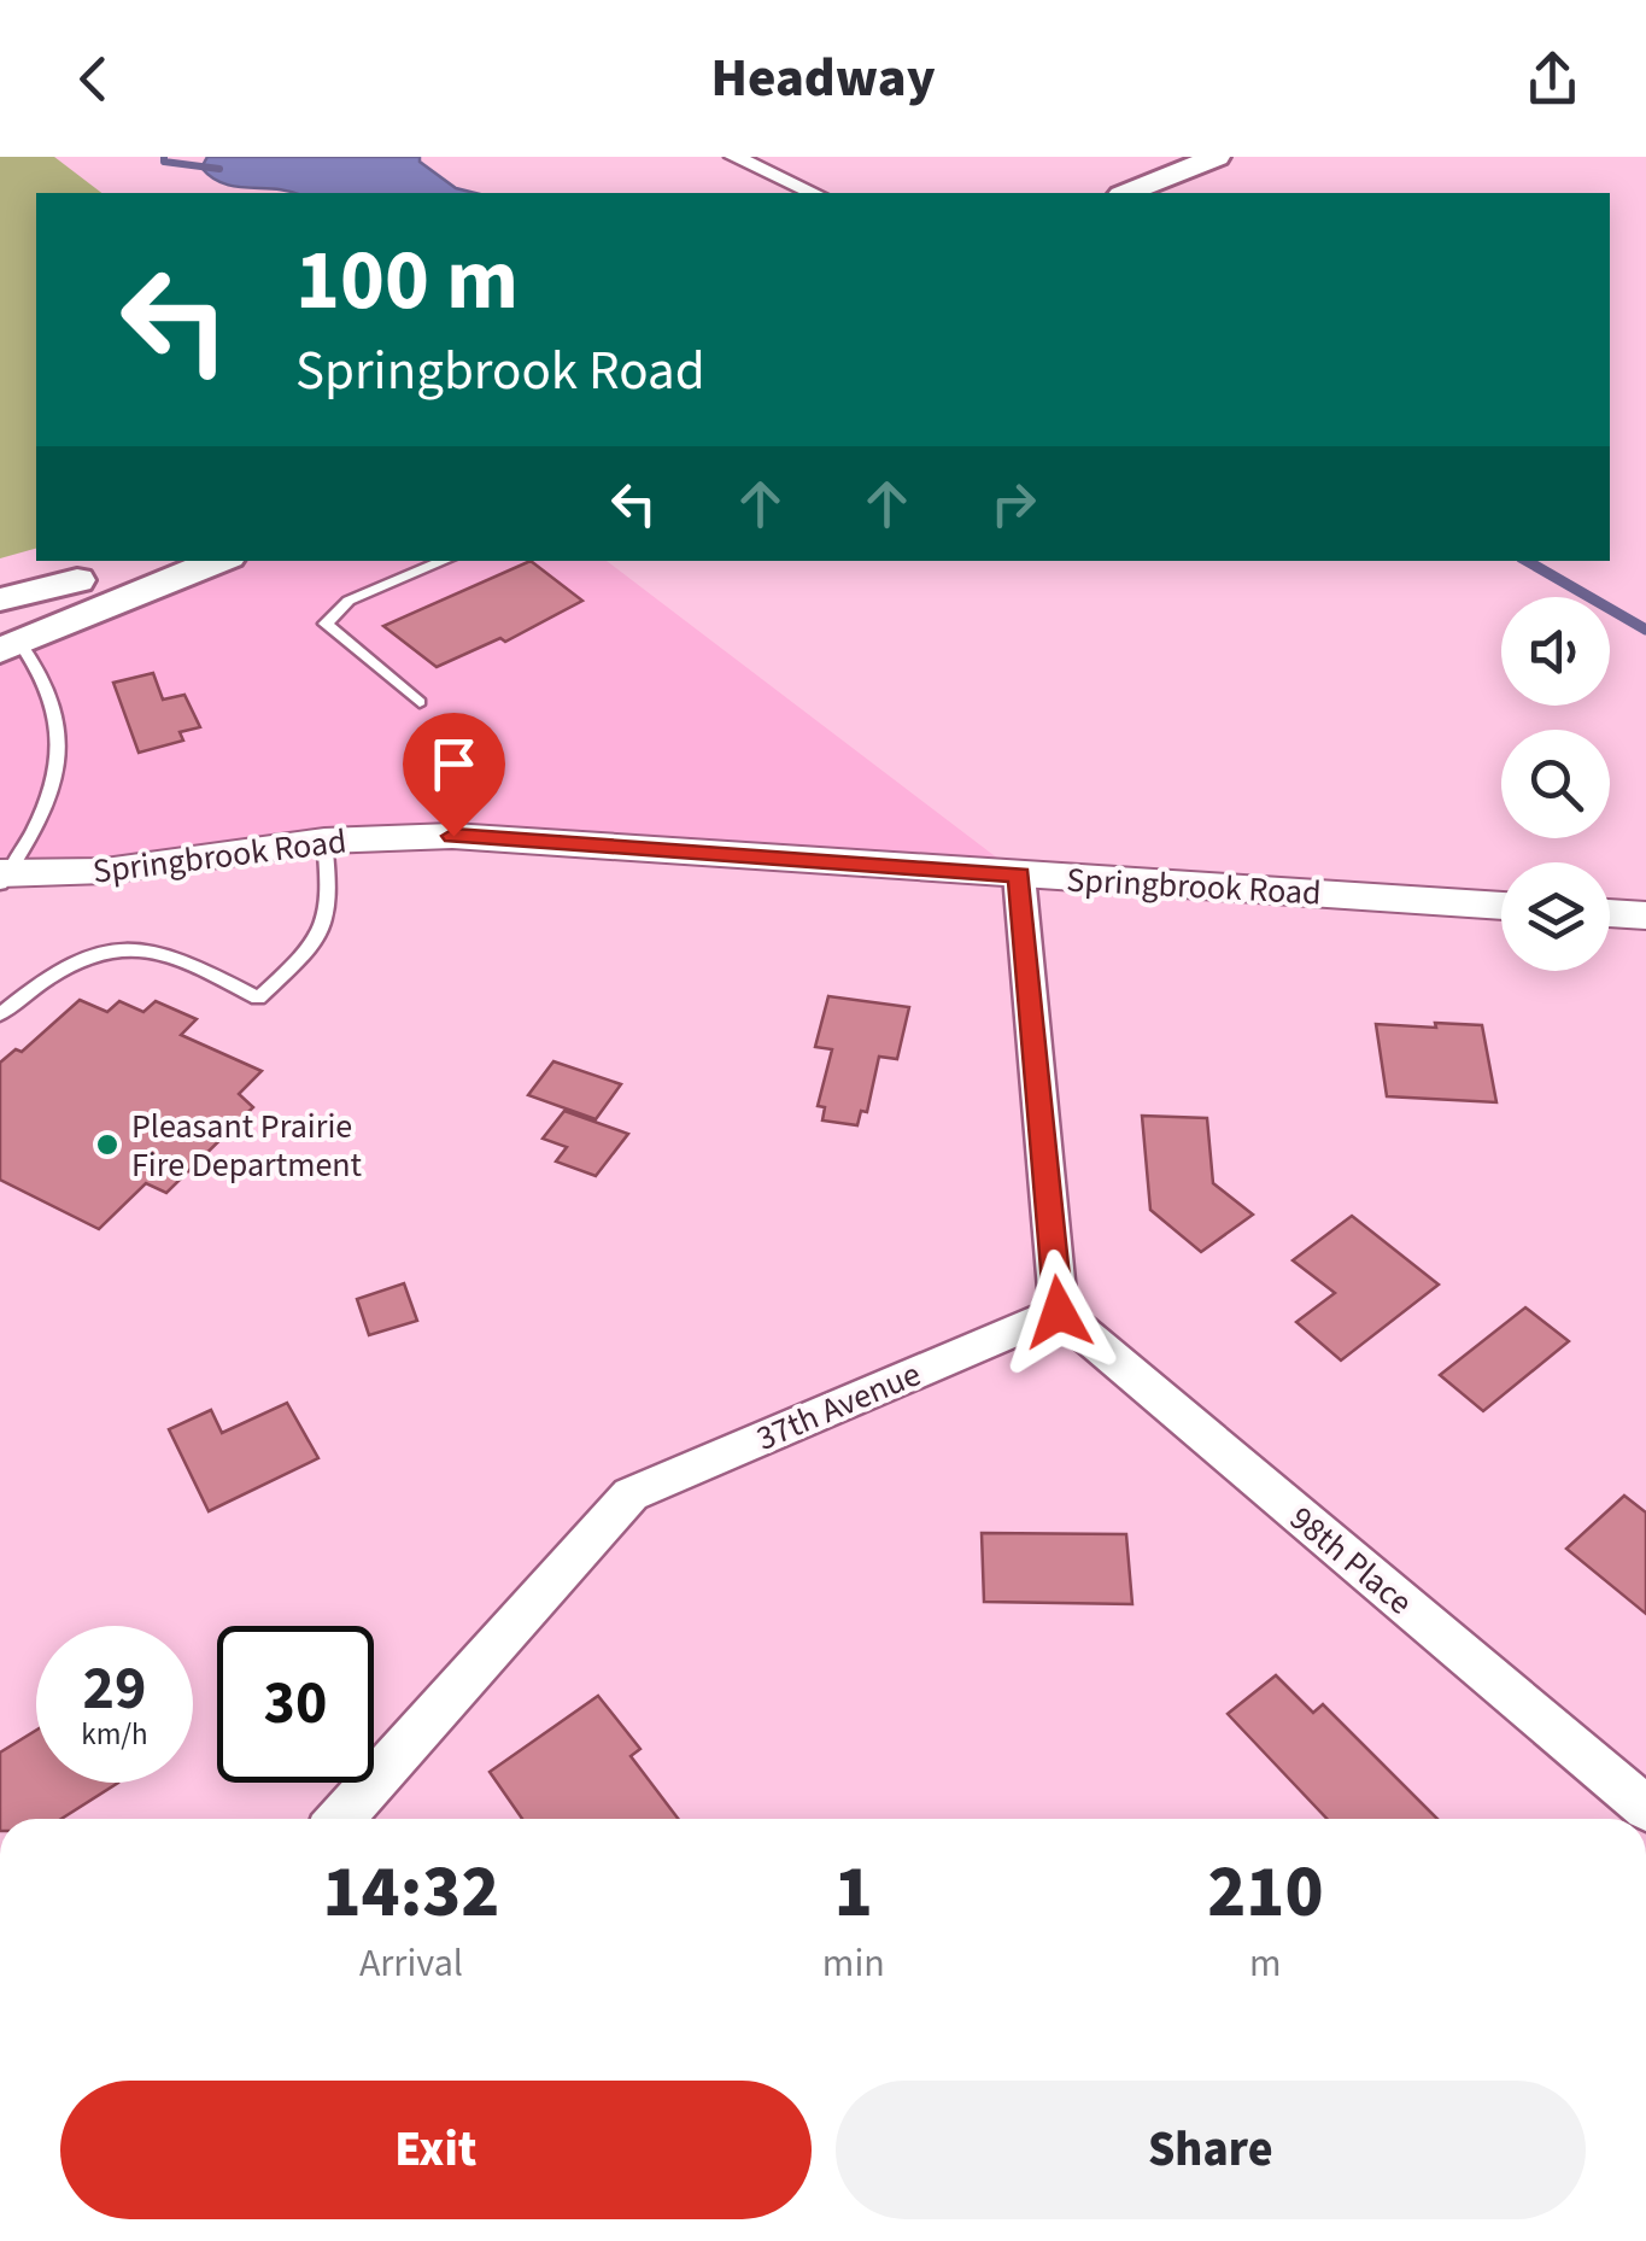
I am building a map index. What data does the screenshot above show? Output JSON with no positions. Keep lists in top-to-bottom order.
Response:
{
  "streets": {
    "street": ["Springbrook Road", "37th Avenue", "98th Place"]
  },
  "crossings": [
    ["37th Avenue", "98th Place"]
  ],
  "places": ["Pleasant Prairie Fire Department"],
  "page": {
    "header": "Headway",
    "turn": ["100 m", "Springbrook Road"],
    "speed": "29 km/h",
    "limit": "30",
    "eta": [
      "14:32",
      "Arrival",
      "1",
      "min",
      "210",
      "m"
    ],
    "buttons": ["Exit", "Share"]
  }
}
